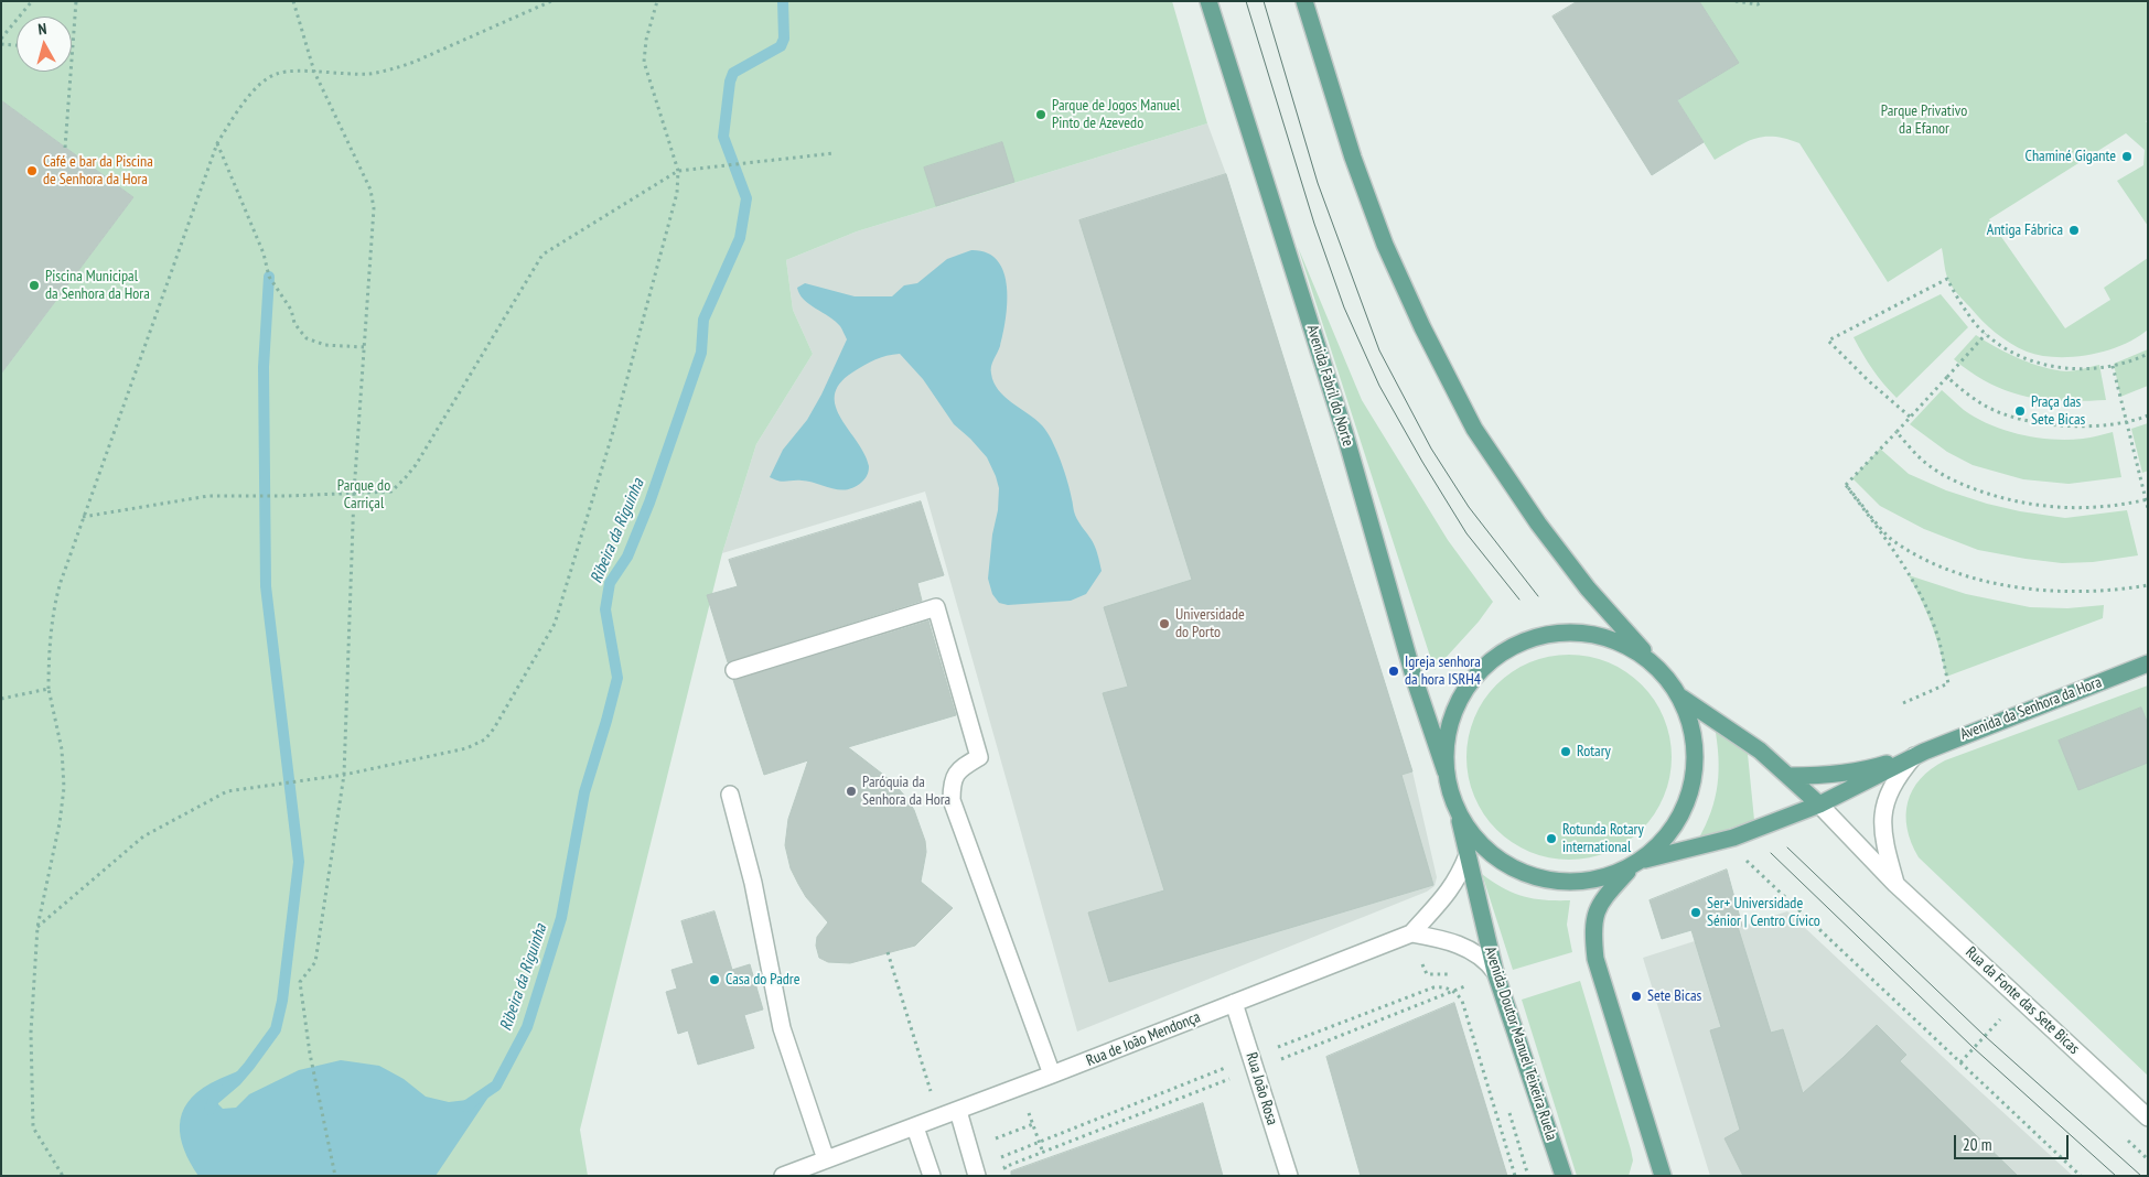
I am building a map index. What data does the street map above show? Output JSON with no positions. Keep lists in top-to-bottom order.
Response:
{
  "streets": {
    "main road": [
      "Avenida Fabril do Norte",
      "Avenida da Senhora da Hora",
      "Rua da Fonte das Sete Bicas",
      "Avenida Doutor Manuel Teixeira Ruela"
    ],
    "street": ["Rua de João Mendonça", "Rua João Rosa"]
  },
  "crossings": [
    ["Avenida da Senhora da Hora", "Rua da Fonte das Sete Bicas"],
    ["Rua de João Mendonça", "Avenida Doutor Manuel Teixeira Ruela"],
    ["Rua de João Mendonça", "Rua João Rosa"]
  ],
  "water": ["Ribeira da Riguinha"],
  "parks": ["Parque Privativo da Efanor", "Parque do Carriçal"],
  "places": [
    "Parque de Jogos Manuel Pinto de Azevedo",
    "Chaminé Gigante",
    "Café e bar da Piscina de Senhora da Hora",
    "Antiga Fábrica",
    "Piscina Municipal da Senhora da Hora",
    "Praça das Sete Bicas",
    "Universidade do Porto",
    "Igreja senhora da hora ISRH4",
    "Rotary",
    "Paróquia da Senhora da Hora",
    "Rotunda Rotary international",
    "Ser+ Universidade Sénior | Centro Cívico",
    "Casa do Padre",
    "Sete Bicas"
  ],
  "scale_bar": "20 m",
  "north": "top"
}
